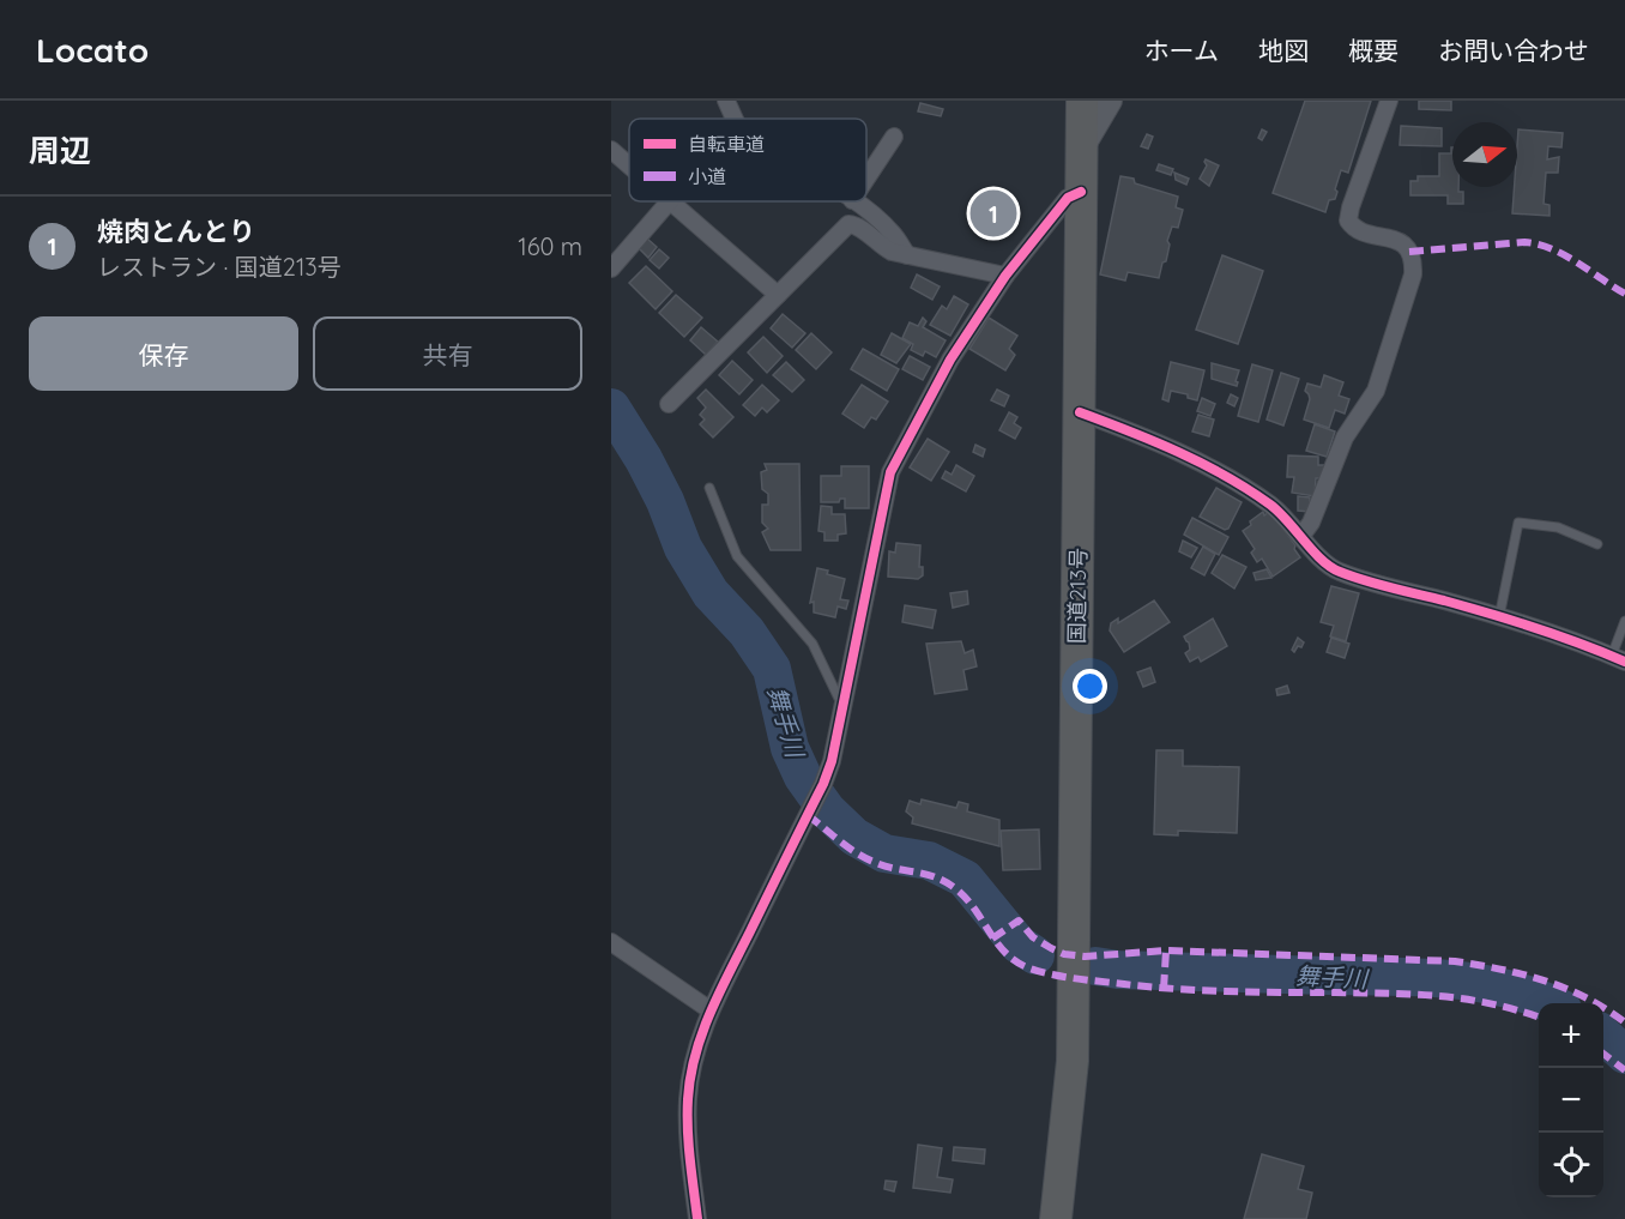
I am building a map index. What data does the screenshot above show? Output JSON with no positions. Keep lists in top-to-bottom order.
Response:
{
  "streets": {
    "highway": ["国道213号"]
  },
  "water": ["舞手川"],
  "legend": ["自転車道", "小道"],
  "north": "right",
  "page": {
    "header": "Locato",
    "nav": [
      "ホーム",
      "地図",
      "概要",
      "お問い合わせ"
    ],
    "heading": "周辺",
    "pins": "1",
    "list": [
      {
        "mark": "1",
        "name": "焼肉とんとり",
        "note": "レストラン · 国道213号",
        "value": "160 m"
      }
    ],
    "buttons": ["保存", "共有"],
    "map_buttons": ["+", "−"]
  }
}
